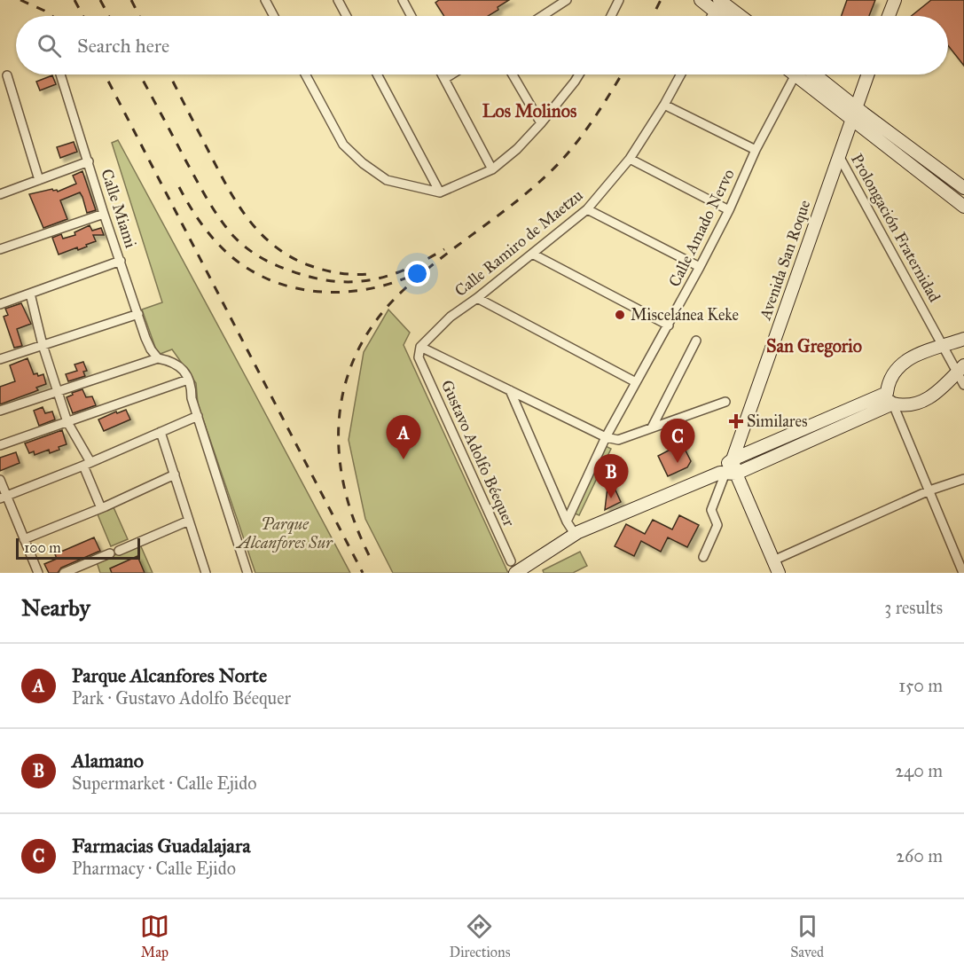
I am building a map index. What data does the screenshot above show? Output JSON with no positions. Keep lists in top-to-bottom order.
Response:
{
  "streets": {
    "street": [
      "Calle Miami",
      "Calle Amado Nervo",
      "Prolongación Fraternidad",
      "Calle Ramiro de Maetzu",
      "Avenida San Roque",
      "Gustavo Adolfo Béequer"
    ]
  },
  "crossings": [
    ["Prolongación Fraternidad", "Avenida San Roque"],
    ["Calle Ramiro de Maetzu", "Gustavo Adolfo Béequer"]
  ],
  "districts": ["Los Molinos", "San Gregorio"],
  "parks": ["Parque Alcanfores Sur"],
  "places": {
    "other": ["Miscelánea Keke"],
    "health": ["Similares"]
  },
  "scale_bar": "100 m",
  "page": {
    "search": "Search here",
    "pins": ["A", "C", "B"],
    "scale": "100 m",
    "heading": ["Nearby", "3 results"],
    "list": [
      {
        "mark": "A",
        "name": "Parque Alcanfores Norte",
        "note": "Park · Gustavo Adolfo Béequer",
        "value": "150 m"
      },
      {
        "mark": "B",
        "name": "Alamano",
        "note": "Supermarket · Calle Ejido",
        "value": "240 m"
      },
      {
        "mark": "C",
        "name": "Farmacias Guadalajara",
        "note": "Pharmacy · Calle Ejido",
        "value": "260 m"
      }
    ],
    "nav": ["Map", "Directions", "Saved"]
  }
}
